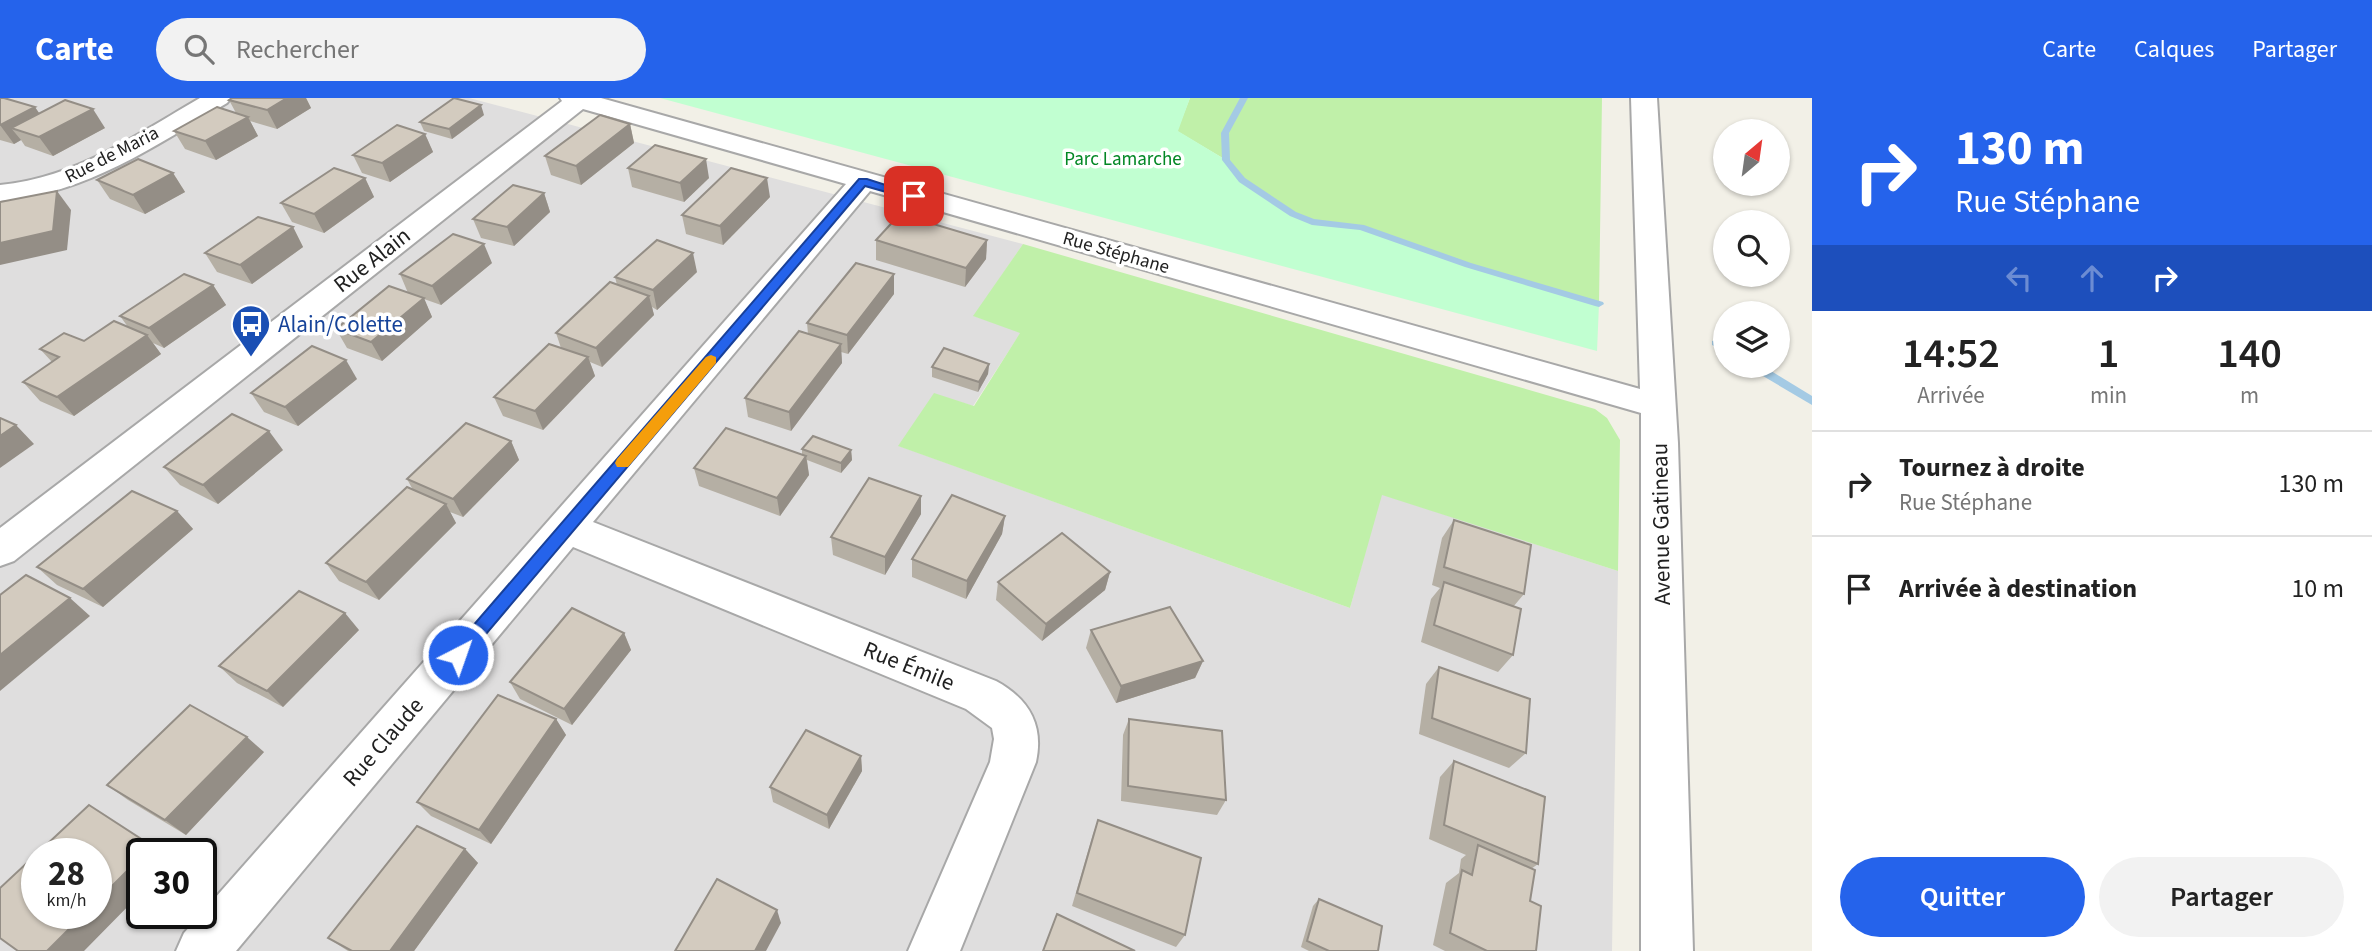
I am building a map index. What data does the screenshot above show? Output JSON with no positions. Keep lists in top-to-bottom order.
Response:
{
  "streets": {
    "street": [
      "Rue de Maria",
      "Rue Stéphane",
      "Rue Alain",
      "Avenue Gatineau",
      "Rue Émile",
      "Rue Claude"
    ]
  },
  "crossings": [
    ["Rue Stéphane", "Rue Alain"],
    ["Rue Stéphane", "Avenue Gatineau"],
    ["Rue Stéphane", "Rue Claude"],
    ["Rue Émile", "Rue Claude"]
  ],
  "parks": ["Parc Lamarche"],
  "places": {
    "bus stop": ["Alain/Colette"]
  },
  "north": "top right",
  "page": {
    "header": "Carte",
    "search": "Rechercher",
    "nav": ["Carte", "Calques", "Partager"],
    "turn": ["130 m", "Rue Stéphane"],
    "eta": [
      "14:52",
      "Arrivée",
      "1",
      "min",
      "140",
      "m"
    ],
    "list": [
      {
        "name": "Tournez à droite",
        "note": "Rue Stéphane",
        "value": "130 m"
      },
      {
        "name": "Arrivée à destination",
        "value": "10 m"
      }
    ],
    "speed": "28 km/h",
    "limit": "30",
    "buttons": ["Quitter", "Partager"]
  }
}
